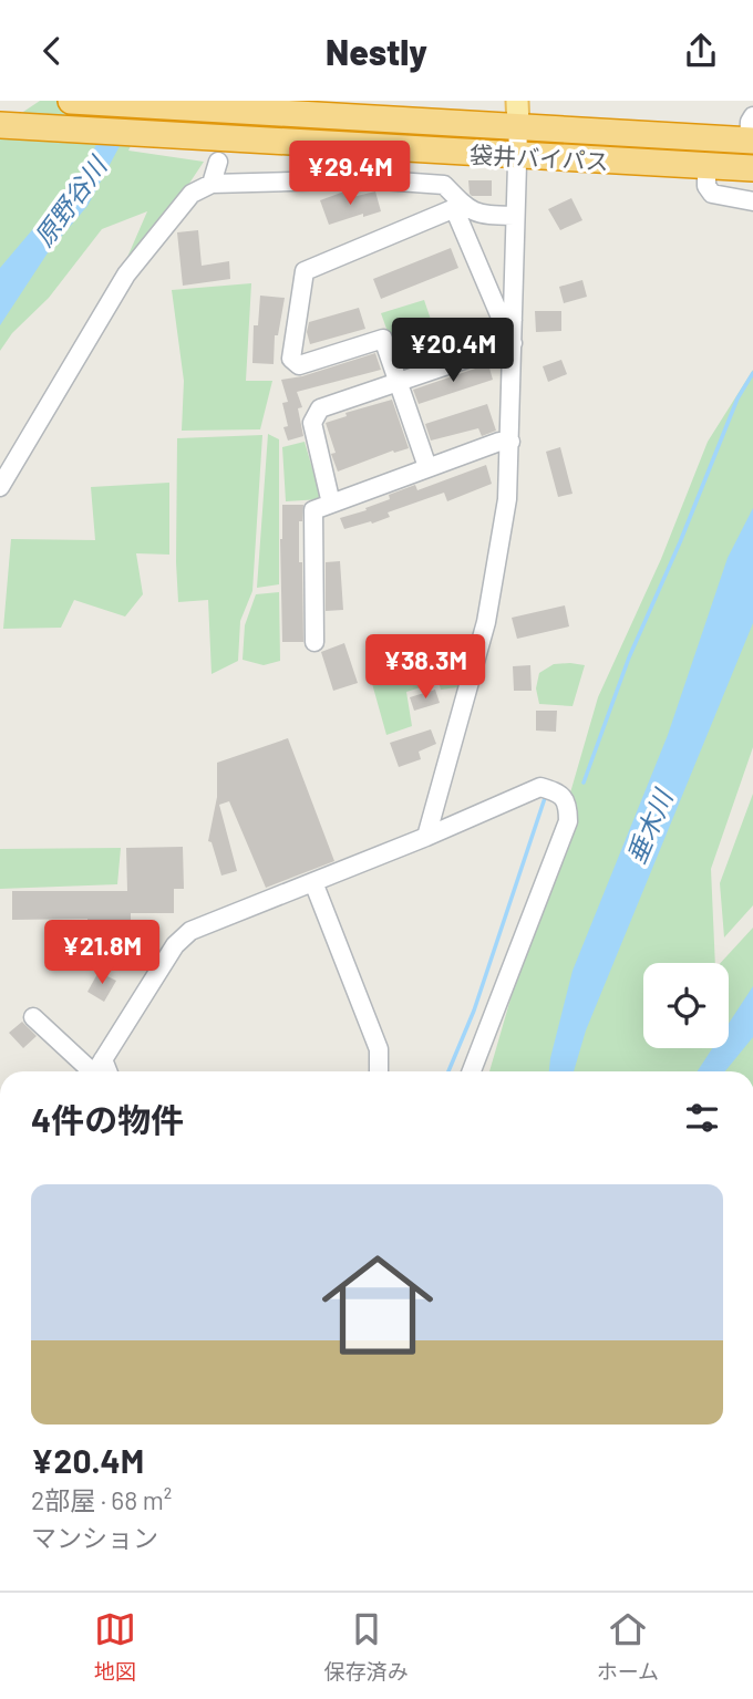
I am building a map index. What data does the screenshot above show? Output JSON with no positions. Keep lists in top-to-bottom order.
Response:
{
  "streets": {
    "highway": ["袋井バイパス"]
  },
  "water": ["原野谷川", "垂木川"],
  "page": {
    "header": "Nestly",
    "price": [
      "¥29.4M",
      "¥20.4M",
      "¥38.3M",
      "¥21.8M"
    ],
    "heading": "4件の物件",
    "list": [
      {
        "name": "¥20.4M",
        "note": "2部屋 · 68 m² · マンション"
      }
    ],
    "tabs": ["地図", "保存済み", "ホーム"]
  }
}
